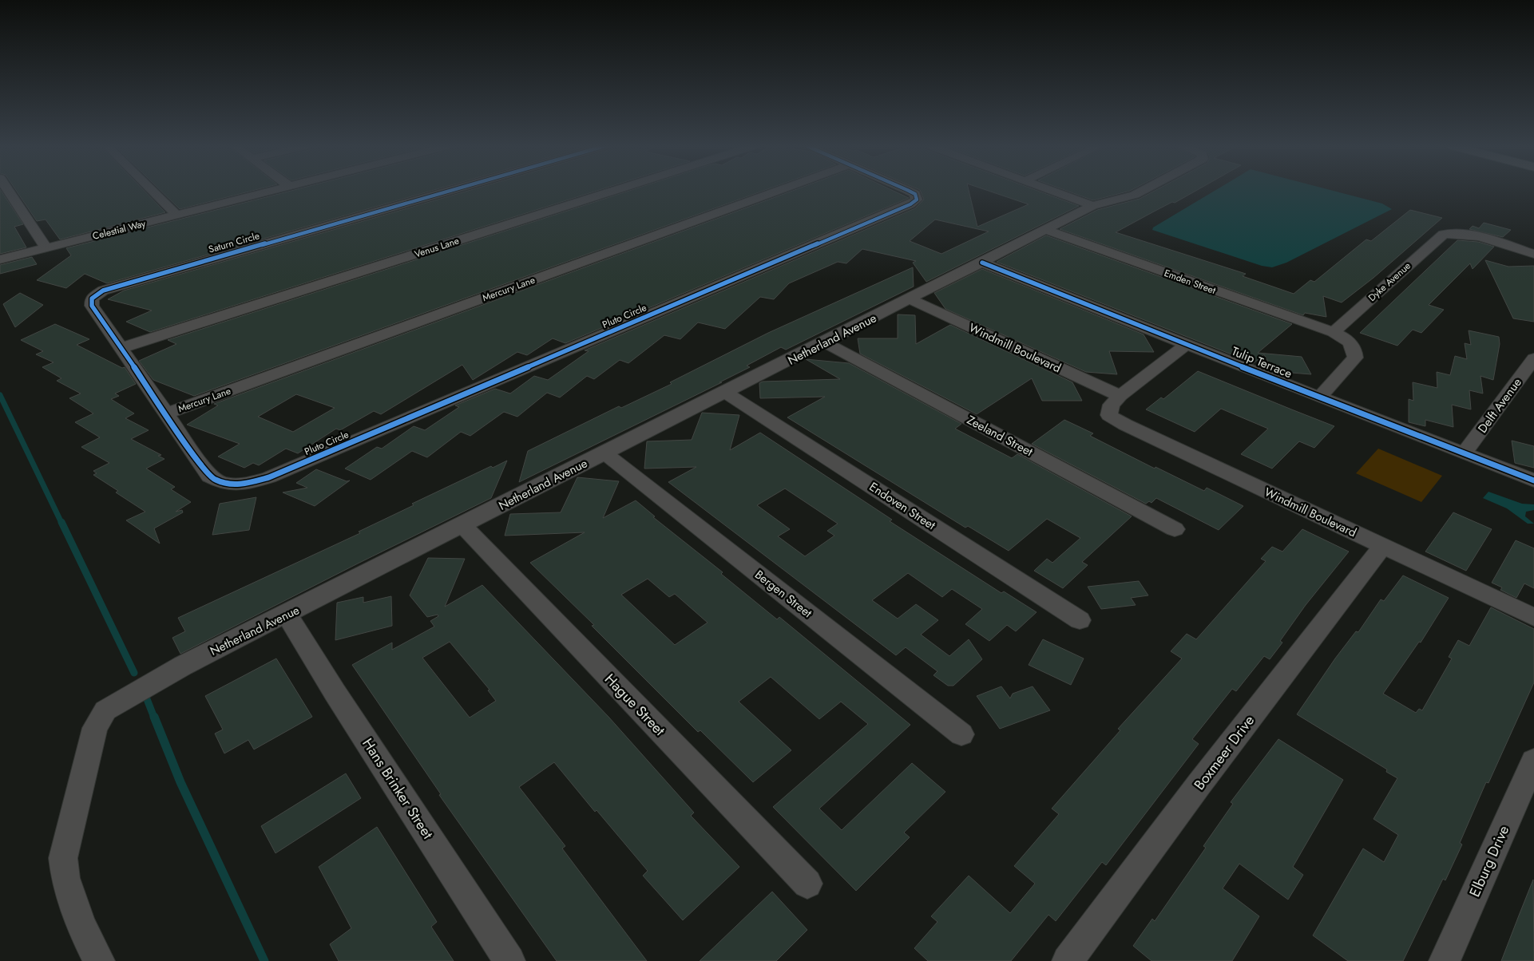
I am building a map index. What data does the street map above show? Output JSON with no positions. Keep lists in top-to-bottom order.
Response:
{
  "streets": {
    "street": [
      "Celestial Way",
      "Saturn Circle",
      "Venus Lane",
      "Emden Street",
      "Dyke Avenue",
      "Mercury Lane",
      "Pluto Circle",
      "Netherland Avenue",
      "Windmill Boulevard",
      "Tulip Terrace",
      "Delft Avenue",
      "Zeeland Street",
      "Endoven Street",
      "Bergen Street",
      "Hague Street",
      "Boxmeer Drive",
      "Hans Brinker Street",
      "Elburg Drive"
    ]
  },
  "crossings": [
    ["Saturn Circle", "Venus Lane"],
    ["Saturn Circle", "Mercury Lane"],
    ["Saturn Circle", "Pluto Circle"],
    ["Emden Street", "Dyke Avenue"],
    ["Emden Street", "Netherland Avenue"],
    ["Netherland Avenue", "Windmill Boulevard"],
    ["Netherland Avenue", "Tulip Terrace"],
    ["Netherland Avenue", "Zeeland Street"],
    ["Netherland Avenue", "Endoven Street"],
    ["Netherland Avenue", "Bergen Street"],
    ["Netherland Avenue", "Hague Street"],
    ["Netherland Avenue", "Hans Brinker Street"],
    ["Windmill Boulevard", "Tulip Terrace"],
    ["Windmill Boulevard", "Boxmeer Drive"],
    ["Tulip Terrace", "Delft Avenue"]
  ]
}
